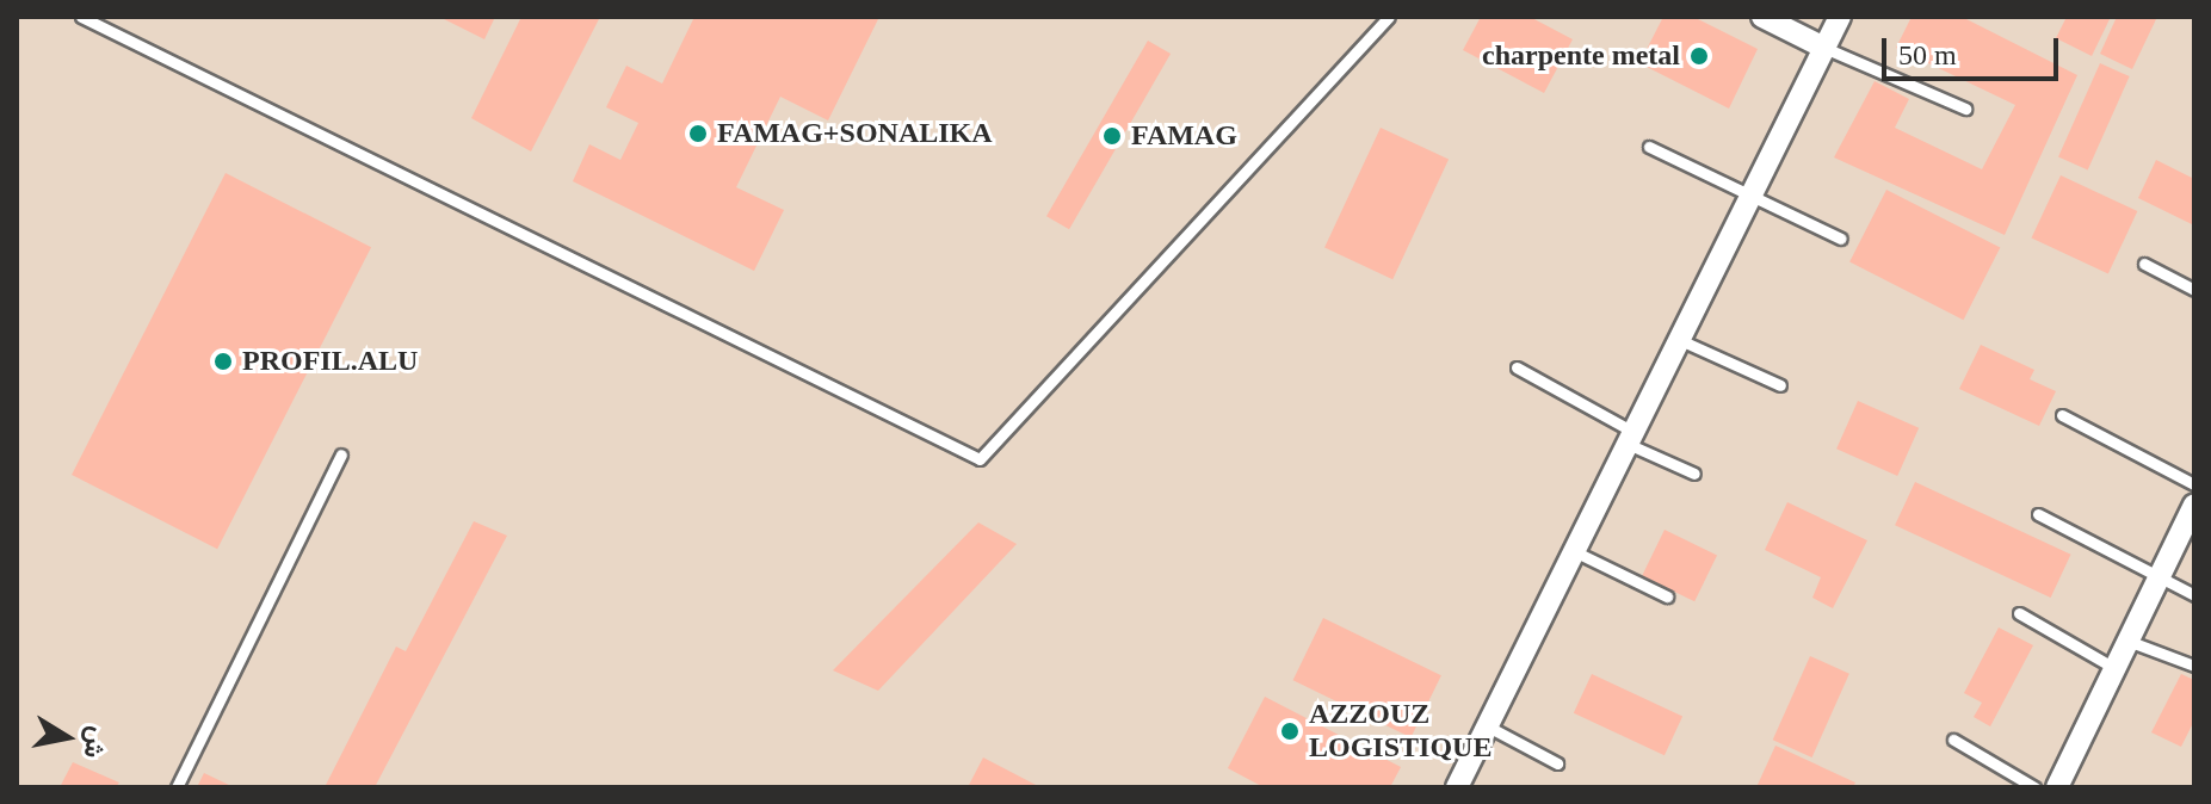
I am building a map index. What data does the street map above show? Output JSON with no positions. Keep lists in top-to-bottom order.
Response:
{
  "places": [
    "charpente metal",
    "FAMAG+SONALIKA",
    "FAMAG",
    "PROFIL.ALU",
    "AZZOUZ LOGISTIQUE"
  ],
  "scale_bar": "50 m",
  "north": "right"
}
